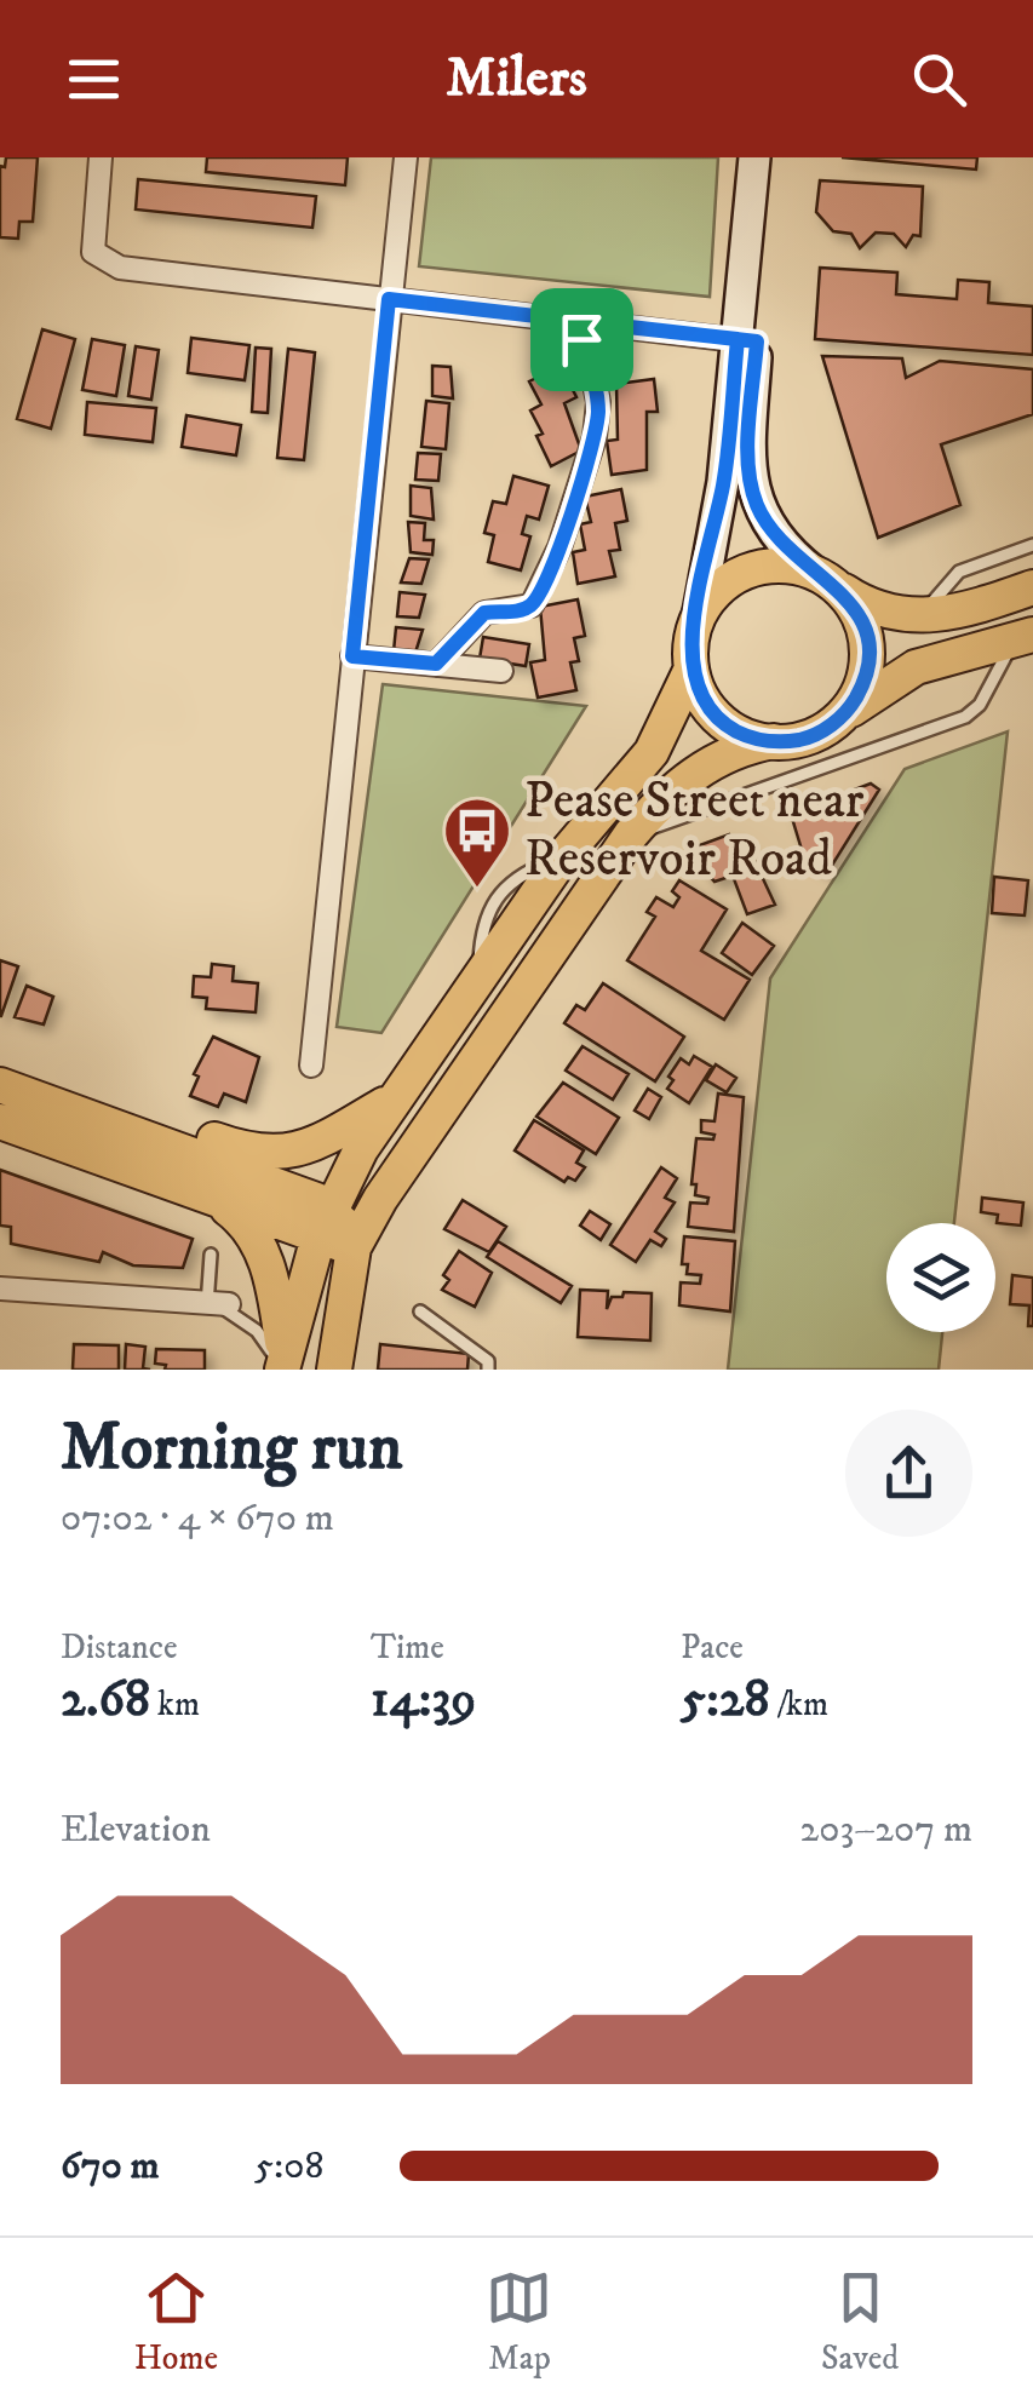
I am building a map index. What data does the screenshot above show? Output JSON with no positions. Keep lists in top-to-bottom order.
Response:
{
  "places": {
    "bus stop": ["Pease Street near Reservoir Road"]
  },
  "page": {
    "header": "Milers",
    "heading": ["Morning run", "07:02 · 4 × 670 m"],
    "stats": [
      ["Distance", "2.68 km"],
      ["Time", "14:39"],
      ["Pace", "5:28 /km"]
    ],
    "chart": ["Elevation", "203–207 m"],
    "list": [
      {
        "name": "670 m",
        "note": "5:08"
      }
    ],
    "tabs": ["Home", "Map", "Saved"]
  }
}
